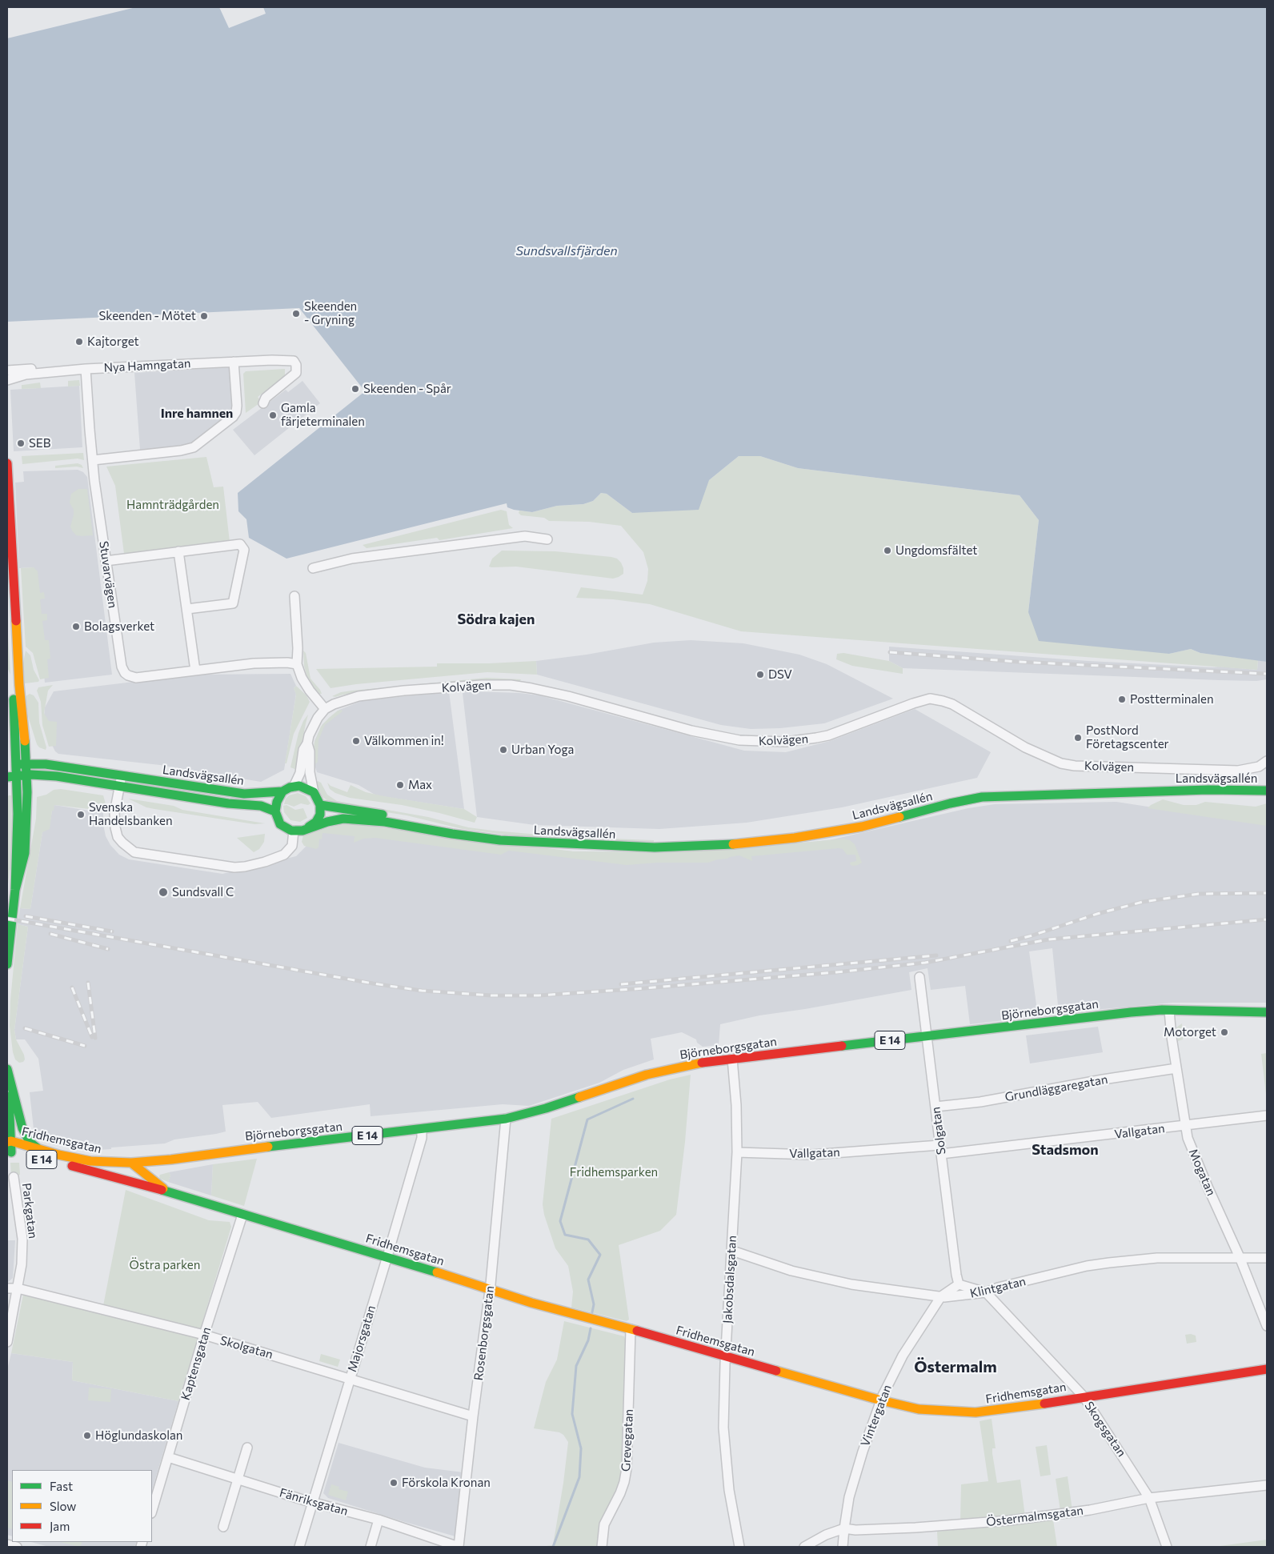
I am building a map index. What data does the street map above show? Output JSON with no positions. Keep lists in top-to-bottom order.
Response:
{
  "streets": {
    "main road": [
      "Landsvägsallén",
      "Björneborgsgatan",
      "E 14",
      "Fridhemsgatan"
    ],
    "street": [
      "Nya Hamngatan",
      "Stuvarvägen",
      "Kolvägen",
      "Grundläggaregatan",
      "Solgatan",
      "Vallgatan",
      "Mogatan",
      "Parkgatan",
      "Jakobsdalsgatan",
      "Klintgatan",
      "Rosenborgsgatan",
      "Majorsgatan",
      "Skolgatan",
      "Kaptensgatan",
      "Vintergatan",
      "Skogsgatan",
      "Grevegatan",
      "Fänriksgatan",
      "Östermalmsgatan"
    ]
  },
  "crossings": [
    ["Nya Hamngatan", "Stuvarvägen"],
    ["Björneborgsgatan", "Solgatan"],
    ["Björneborgsgatan", "Fridhemsgatan"],
    ["Björneborgsgatan", "Mogatan"],
    ["Björneborgsgatan", "Jakobsdalsgatan"],
    ["Björneborgsgatan", "Rosenborgsgatan"],
    ["Björneborgsgatan", "Majorsgatan"],
    ["Grundläggaregatan", "Solgatan"],
    ["Grundläggaregatan", "Mogatan"],
    ["Solgatan", "Vallgatan"],
    ["Vallgatan", "Mogatan"],
    ["Vallgatan", "Jakobsdalsgatan"],
    ["Fridhemsgatan", "Jakobsdalsgatan"],
    ["Fridhemsgatan", "Rosenborgsgatan"],
    ["Fridhemsgatan", "Majorsgatan"],
    ["Fridhemsgatan", "Kaptensgatan"],
    ["Fridhemsgatan", "Vintergatan"],
    ["Fridhemsgatan", "Skogsgatan"],
    ["Fridhemsgatan", "Grevegatan"],
    ["Mogatan", "Klintgatan"],
    ["Parkgatan", "Skolgatan"],
    ["Jakobsdalsgatan", "Klintgatan"],
    ["Klintgatan", "Vintergatan"],
    ["Klintgatan", "Skogsgatan"],
    ["Rosenborgsgatan", "Skolgatan"],
    ["Rosenborgsgatan", "Fänriksgatan"],
    ["Majorsgatan", "Skolgatan"],
    ["Majorsgatan", "Fänriksgatan"],
    ["Skolgatan", "Kaptensgatan"],
    ["Kaptensgatan", "Fänriksgatan"],
    ["Vintergatan", "Östermalmsgatan"],
    ["Skogsgatan", "Östermalmsgatan"]
  ],
  "districts": [
    "Inre hamnen",
    "Södra kajen",
    "Stadsmon",
    "Östermalm"
  ],
  "water": ["Sundsvallsfjärden"],
  "parks": ["Hamnträdgården", "Fridhemsparken", "Östra parken"],
  "places": [
    "Skeenden - Gryning",
    "Skeenden - Mötet",
    "Kajtorget",
    "Skeenden - Spår",
    "Gamla färjeterminalen",
    "SEB",
    "Ungdomsfältet",
    "Bolagsverket",
    "DSV",
    "Postterminalen",
    "PostNord Företagscenter",
    "Välkommen in!",
    "Urban Yoga",
    "Max",
    "Svenska Handelsbanken",
    "Sundsvall C",
    "Motorget",
    "Höglundaskolan",
    "Förskola Kronan"
  ],
  "legend": ["Fast", "Slow", "Jam"]
}
